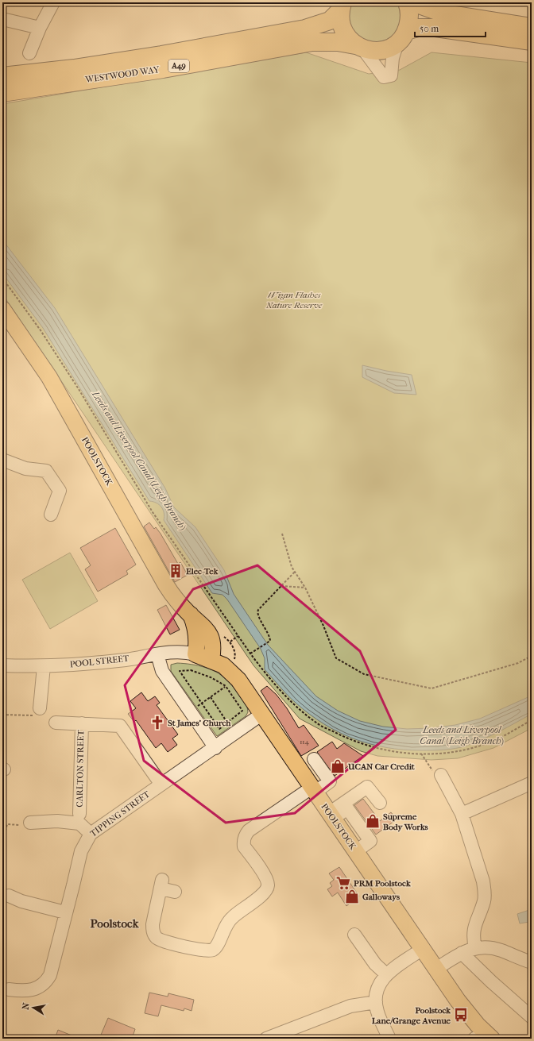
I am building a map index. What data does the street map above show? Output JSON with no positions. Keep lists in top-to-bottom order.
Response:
{
  "streets": {
    "highway": ["A49", "WESTWOOD WAY"],
    "main road": ["POOLSTOCK"],
    "street": ["POOL STREET", "CARLTON STREET", "TIPPING STREET"]
  },
  "crossings": [
    ["A49", "WESTWOOD WAY"],
    ["POOLSTOCK", "POOL STREET"],
    ["POOLSTOCK", "TIPPING STREET"]
  ],
  "districts": ["Poolstock"],
  "water": ["Leeds and Liverpool Canal (Leigh Branch)"],
  "parks": ["Wigan Flashes Nature Reserve"],
  "places": {
    "building": ["Elec-Tek"],
    "church": ["St James' Church"],
    "shop": ["UCAN Car Credit", "Supreme Body Works", "Galloways"],
    "supermarket": ["PRM Poolstock"],
    "bus stop": ["Poolstock Lane/Grange Avenue"]
  },
  "house_numbers": ["114"],
  "scale_bar": "50 m",
  "north": "left"
}
